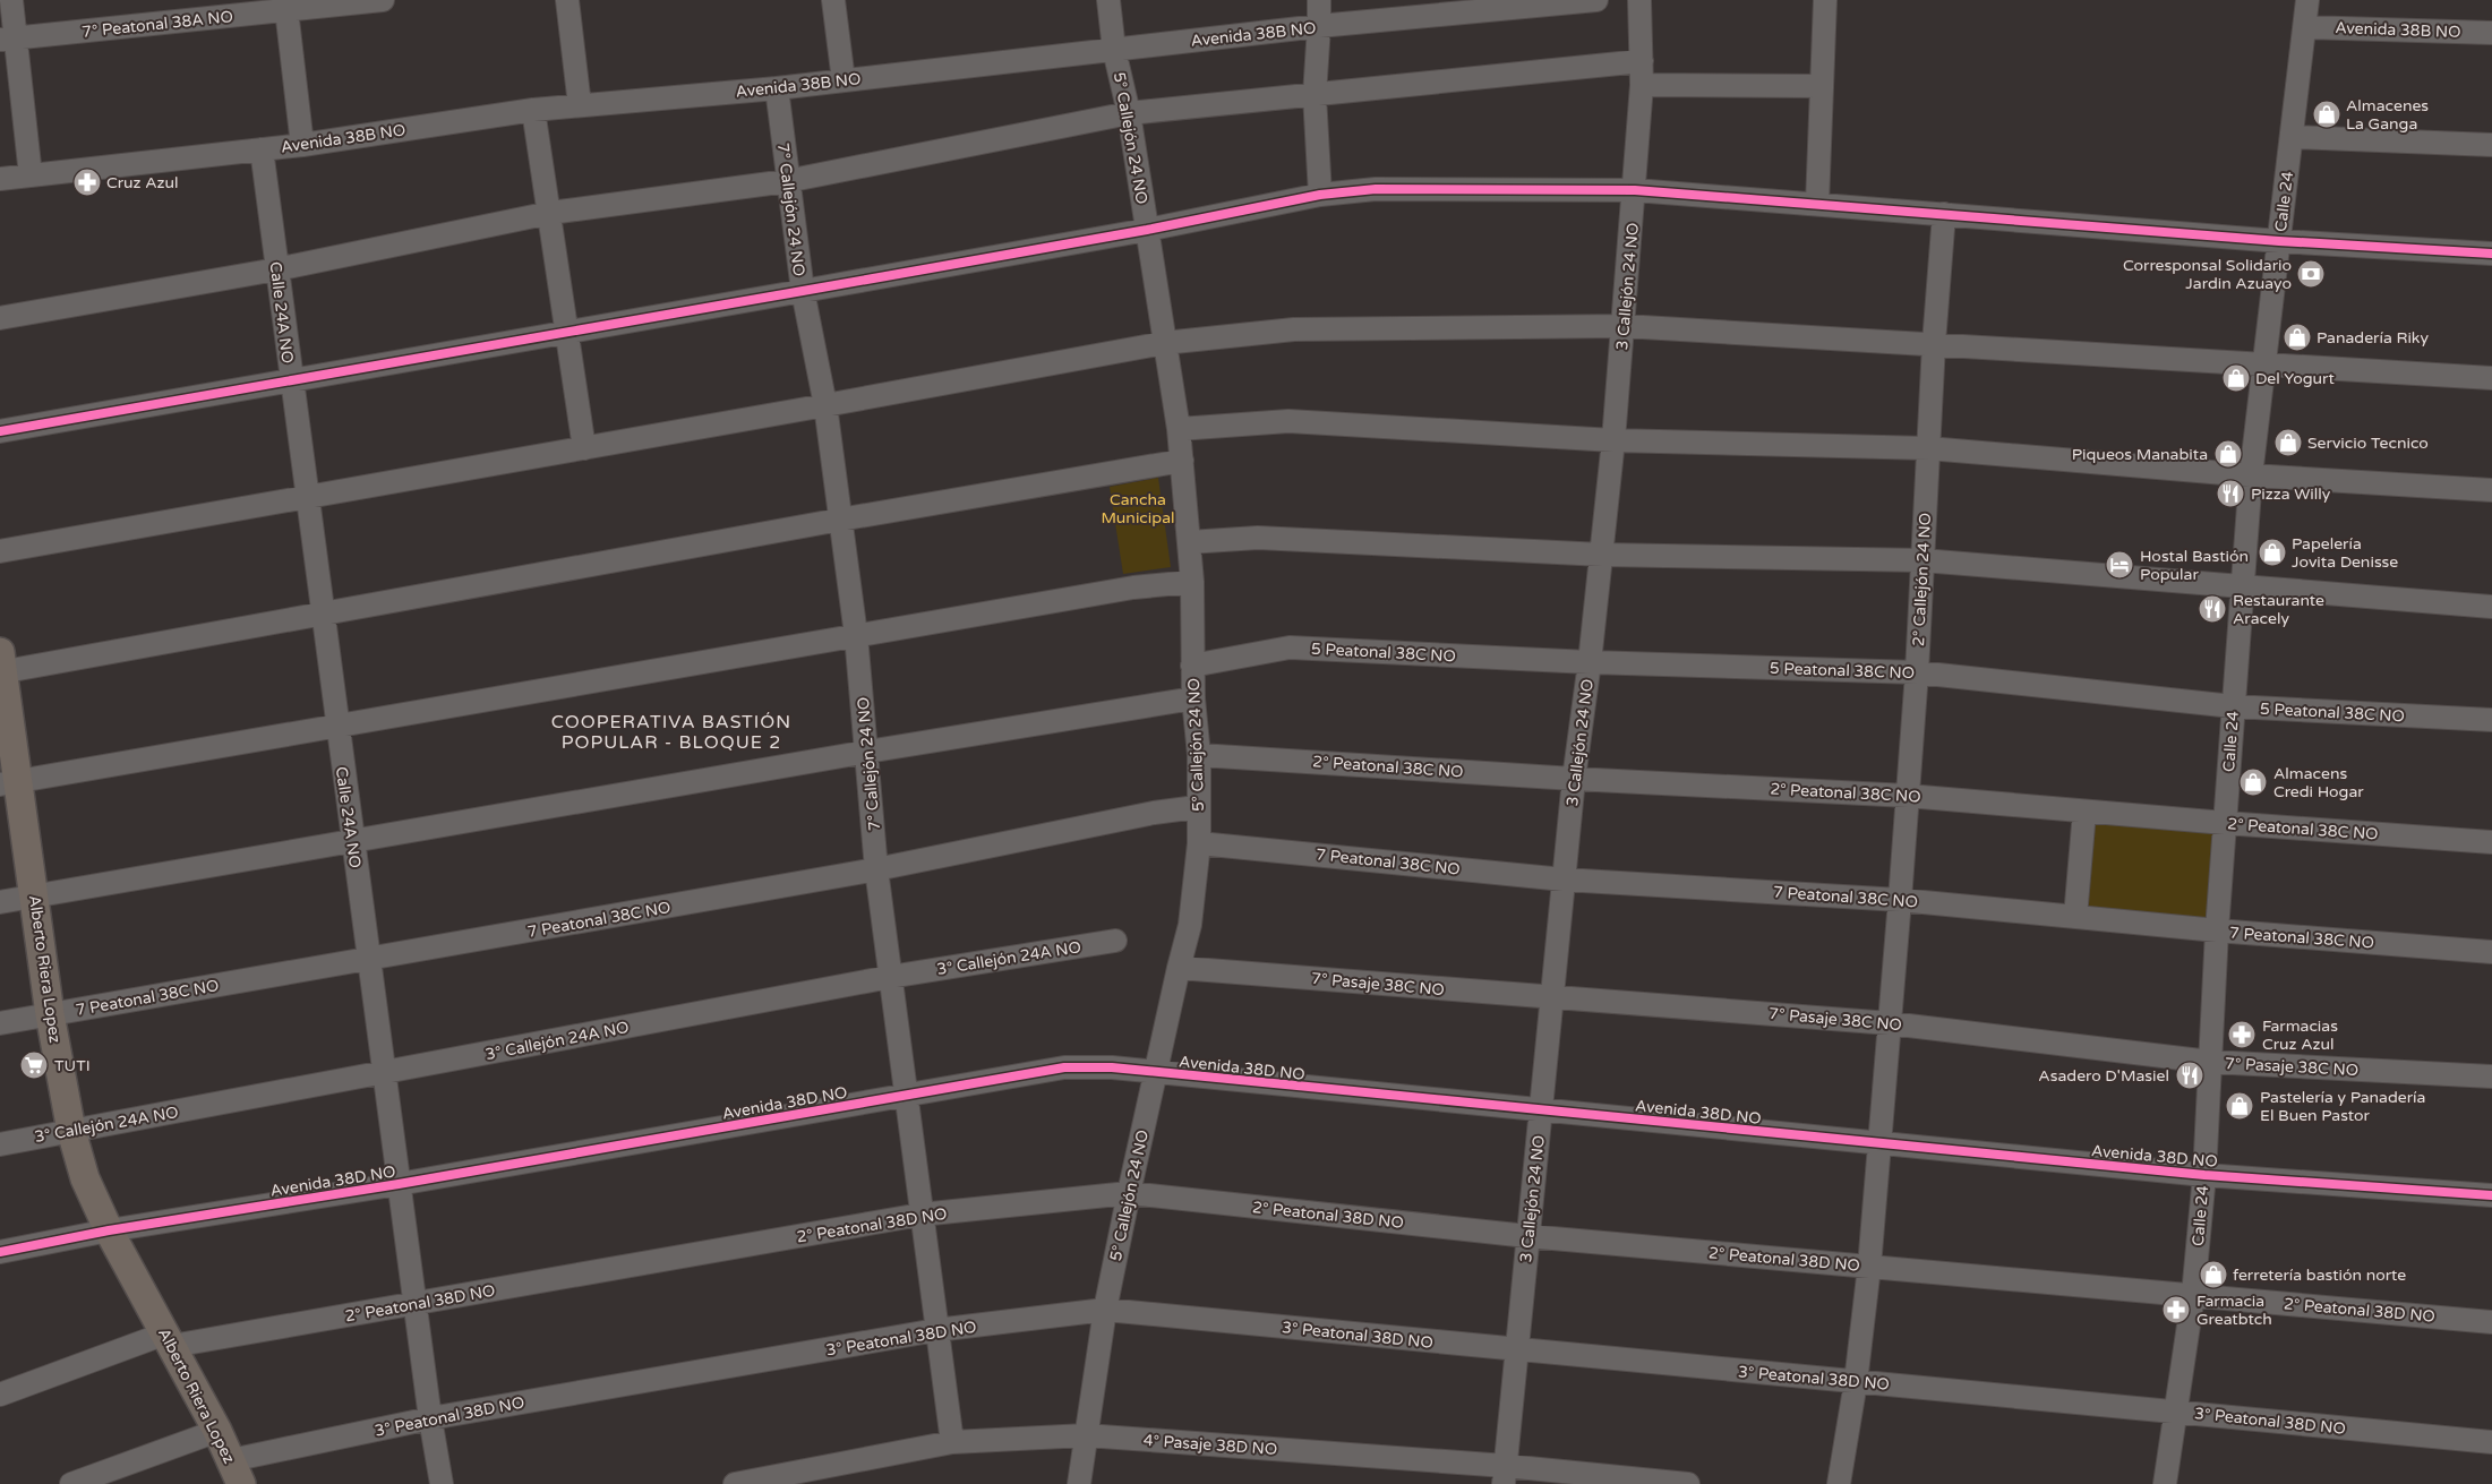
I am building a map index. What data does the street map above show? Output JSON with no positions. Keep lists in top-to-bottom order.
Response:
{
  "streets": {
    "main road": ["Alberto Riera Lopez"],
    "street": [
      "7° Peatonal 38A NO",
      "Avenida 38B NO",
      "5° Callejón 24 NO",
      "Calle 24",
      "7° Callejón 24 NO",
      "3 Callejón 24 NO",
      "Calle 24A NO",
      "2° Callejón 24 NO",
      "5 Peatonal 38C NO",
      "2° Peatonal 38C NO",
      "7 Peatonal 38C NO",
      "3° Callejón 24A NO",
      "7° Pasaje 38C NO",
      "Avenida 38D NO",
      "2° Peatonal 38D NO",
      "3° Peatonal 38D NO",
      "4° Pasaje 38D NO"
    ]
  },
  "crossings": [
    ["Avenida 38B NO", "5° Callejón 24 NO"],
    ["Avenida 38B NO", "Calle 24"],
    ["Avenida 38B NO", "7° Callejón 24 NO"],
    ["Avenida 38B NO", "Calle 24A NO"],
    ["5° Callejón 24 NO", "5 Peatonal 38C NO"],
    ["5° Callejón 24 NO", "2° Peatonal 38C NO"],
    ["5° Callejón 24 NO", "7 Peatonal 38C NO"],
    ["5° Callejón 24 NO", "7° Pasaje 38C NO"],
    ["5° Callejón 24 NO", "Avenida 38D NO"],
    ["5° Callejón 24 NO", "2° Peatonal 38D NO"],
    ["5° Callejón 24 NO", "3° Peatonal 38D NO"],
    ["5° Callejón 24 NO", "4° Pasaje 38D NO"],
    ["Calle 24", "5 Peatonal 38C NO"],
    ["Calle 24", "2° Peatonal 38C NO"],
    ["Calle 24", "7 Peatonal 38C NO"],
    ["Calle 24", "7° Pasaje 38C NO"],
    ["Calle 24", "Avenida 38D NO"],
    ["Calle 24", "2° Peatonal 38D NO"],
    ["Calle 24", "3° Peatonal 38D NO"],
    ["7° Callejón 24 NO", "7 Peatonal 38C NO"],
    ["7° Callejón 24 NO", "3° Callejón 24A NO"],
    ["7° Callejón 24 NO", "Avenida 38D NO"],
    ["7° Callejón 24 NO", "2° Peatonal 38D NO"],
    ["7° Callejón 24 NO", "3° Peatonal 38D NO"],
    ["7° Callejón 24 NO", "4° Pasaje 38D NO"],
    ["3 Callejón 24 NO", "5 Peatonal 38C NO"],
    ["3 Callejón 24 NO", "2° Peatonal 38C NO"],
    ["3 Callejón 24 NO", "7 Peatonal 38C NO"],
    ["3 Callejón 24 NO", "7° Pasaje 38C NO"],
    ["3 Callejón 24 NO", "Avenida 38D NO"],
    ["3 Callejón 24 NO", "2° Peatonal 38D NO"],
    ["3 Callejón 24 NO", "3° Peatonal 38D NO"],
    ["3 Callejón 24 NO", "4° Pasaje 38D NO"],
    ["Calle 24A NO", "7 Peatonal 38C NO"],
    ["Calle 24A NO", "3° Callejón 24A NO"],
    ["Calle 24A NO", "Avenida 38D NO"],
    ["Calle 24A NO", "2° Peatonal 38D NO"],
    ["Calle 24A NO", "3° Peatonal 38D NO"],
    ["2° Callejón 24 NO", "5 Peatonal 38C NO"],
    ["2° Callejón 24 NO", "2° Peatonal 38C NO"],
    ["2° Callejón 24 NO", "7 Peatonal 38C NO"],
    ["2° Callejón 24 NO", "7° Pasaje 38C NO"],
    ["2° Callejón 24 NO", "Avenida 38D NO"],
    ["2° Callejón 24 NO", "2° Peatonal 38D NO"],
    ["2° Callejón 24 NO", "3° Peatonal 38D NO"],
    ["7 Peatonal 38C NO", "Alberto Riera Lopez"],
    ["3° Callejón 24A NO", "Alberto Riera Lopez"],
    ["Alberto Riera Lopez", "Avenida 38D NO"],
    ["Alberto Riera Lopez", "2° Peatonal 38D NO"],
    ["Alberto Riera Lopez", "3° Peatonal 38D NO"]
  ],
  "districts": ["COOPERATIVA BASTIÓN POPULAR - BLOQUE 2"],
  "parks": ["Cancha Municipal"],
  "places": {
    "shop": [
      "Almacenes La Ganga",
      "Panadería Riky",
      "Del Yogurt",
      "Servicio Tecnico",
      "Piqueos Manabita",
      "Papelería Jovita Denisse",
      "Almacens Credi Hogar",
      "Pastelería y Panadería El Buen Pastor",
      "ferretería bastión norte"
    ],
    "pharmacy": ["Cruz Azul", "Farmacias Cruz Azul", "Farmacia Greatbtch"],
    "bank": ["Corresponsal Solidario Jardin Azuayo"],
    "restaurant": ["Pizza Willy", "Restaurante Aracely", "Asadero D'Masiel"],
    "hotel": ["Hostal Bastión Popular"],
    "supermarket": ["TUTI"]
  }
}
